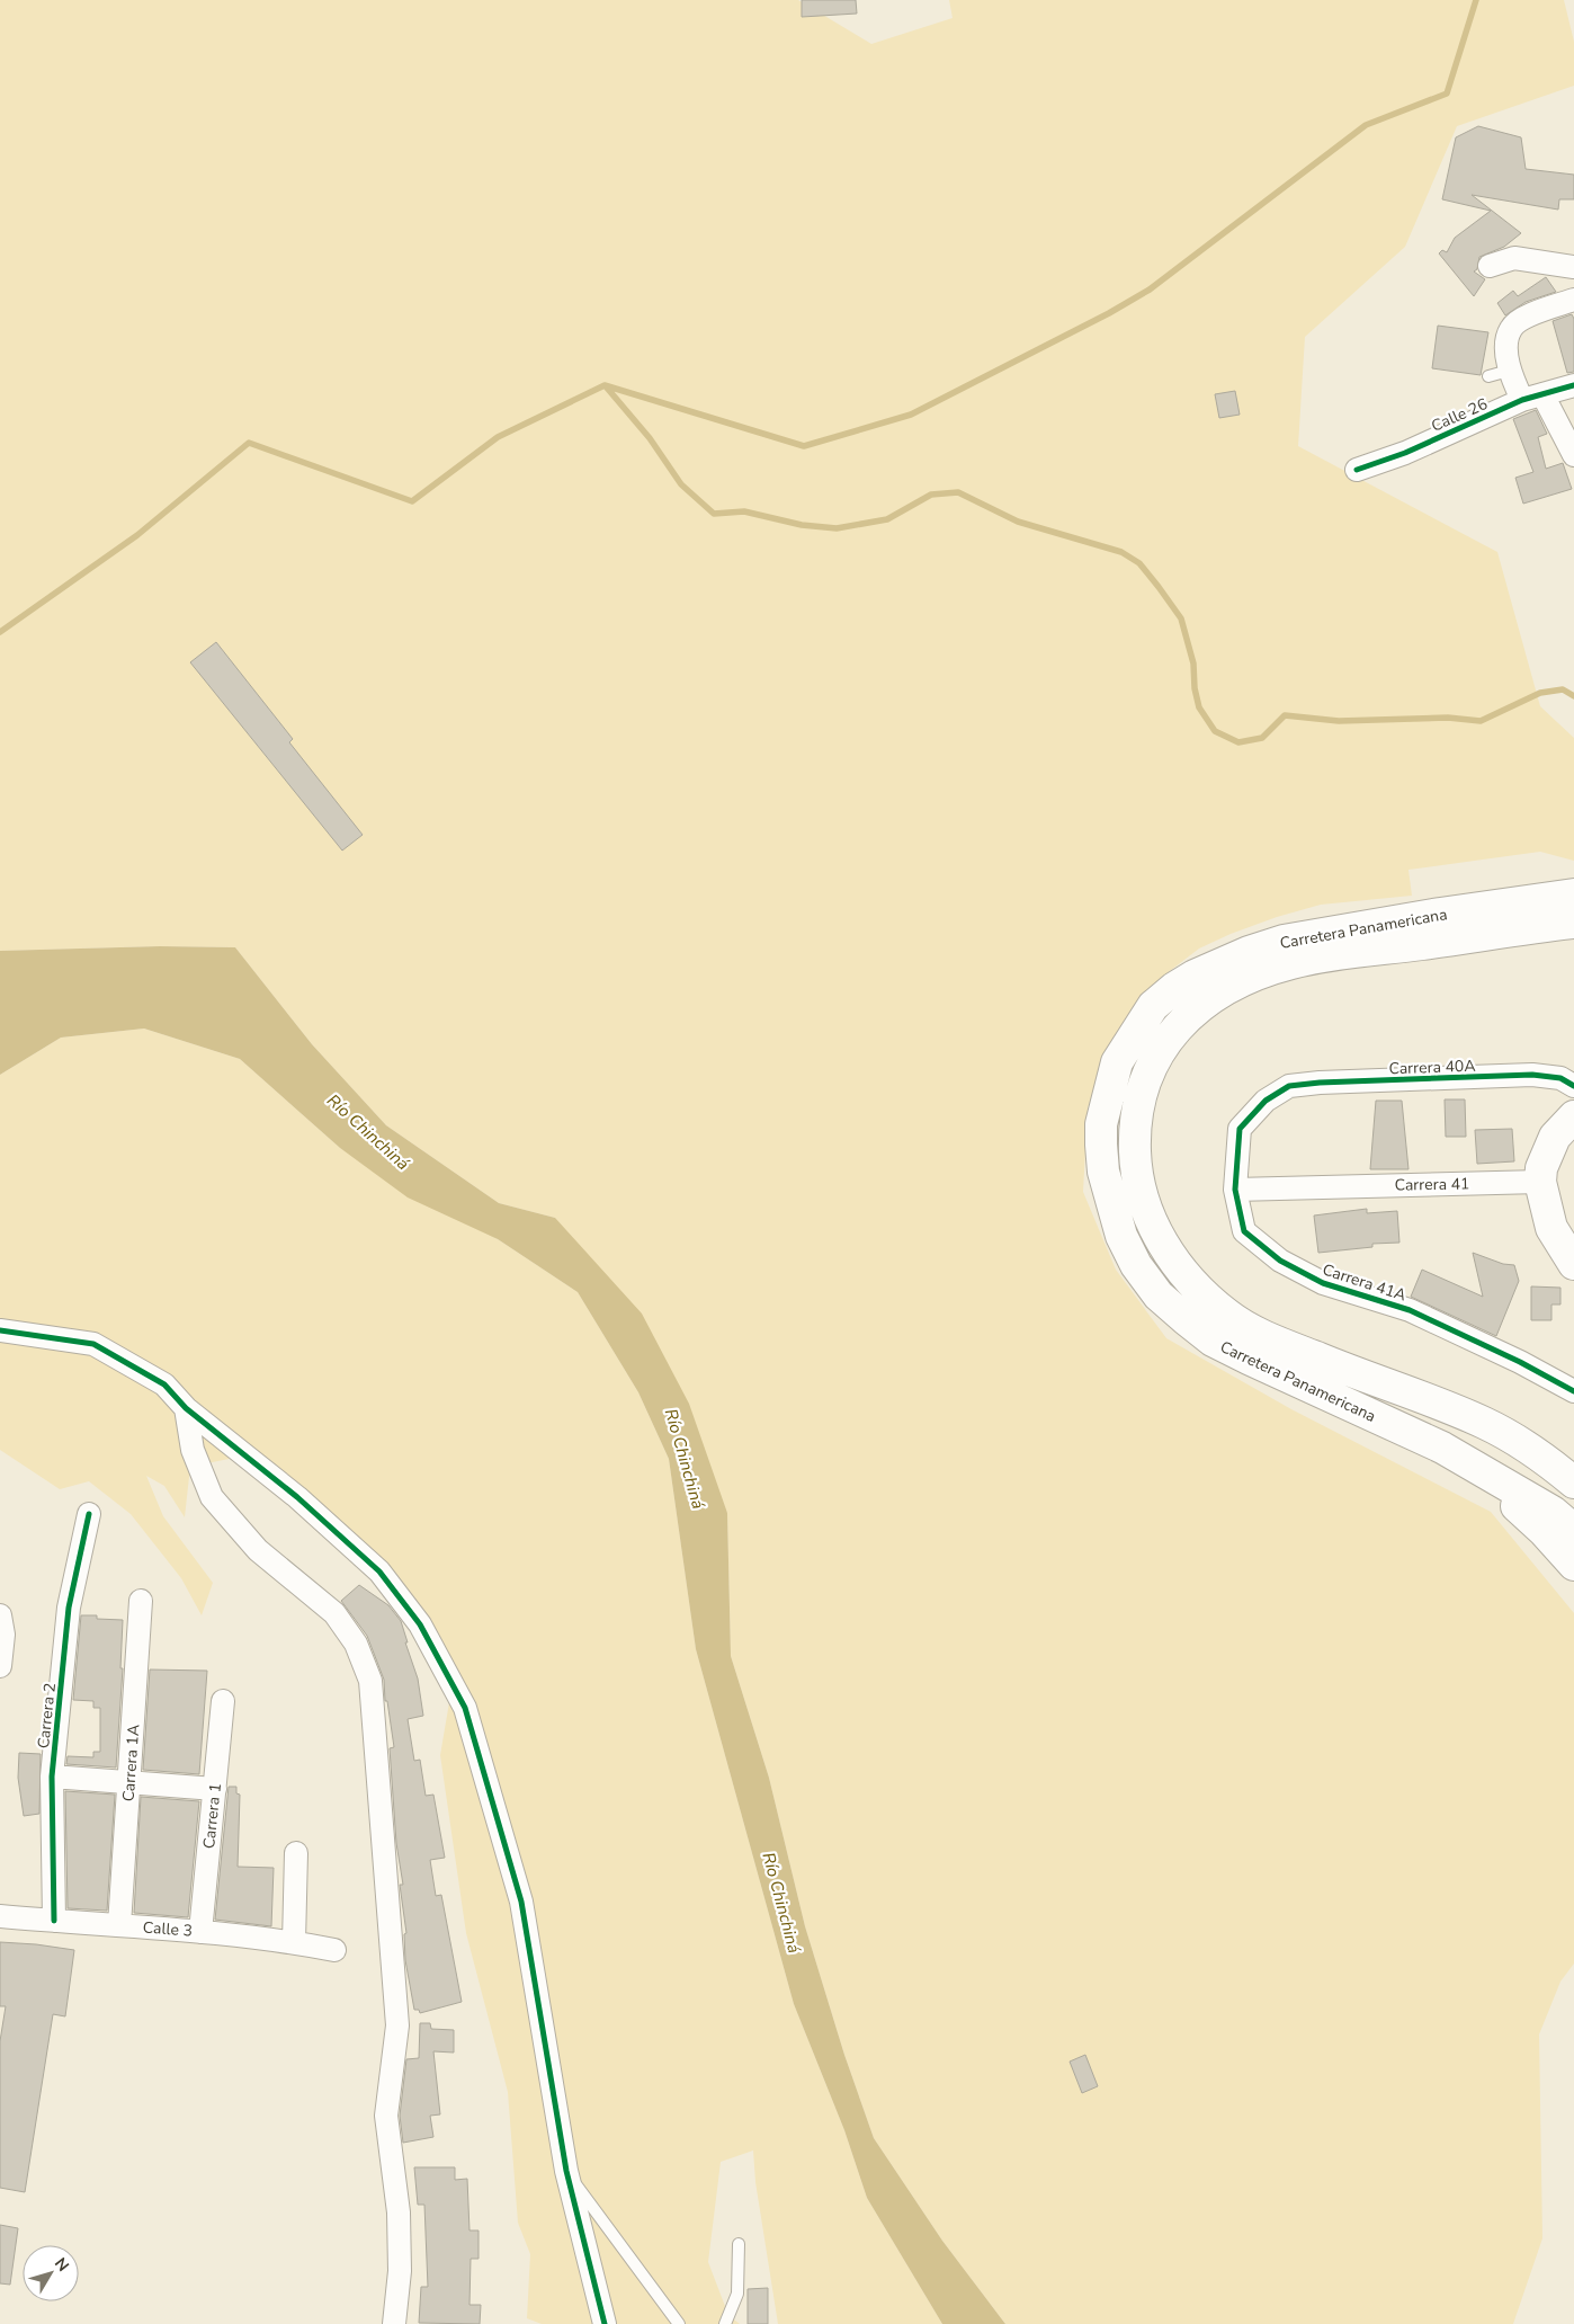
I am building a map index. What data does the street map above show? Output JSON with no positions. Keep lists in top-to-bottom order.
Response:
{
  "streets": {
    "main road": ["Carretera Panamericana"],
    "street": [
      "Calle 26",
      "Carrera 40A",
      "Carrera 41",
      "Carrera 41A",
      "Carrera 2",
      "Carrera 1A",
      "Carrera 1",
      "Calle 3"
    ]
  },
  "crossings": [
    ["Carrera 40A", "Carrera 41"],
    ["Carrera 40A", "Carrera 41A"],
    ["Carrera 41", "Carrera 41A"],
    ["Carrera 2", "Calle 3"],
    ["Carrera 1A", "Calle 3"],
    ["Carrera 1", "Calle 3"]
  ],
  "water": ["Río Chinchiná"],
  "north": "top right"
}
